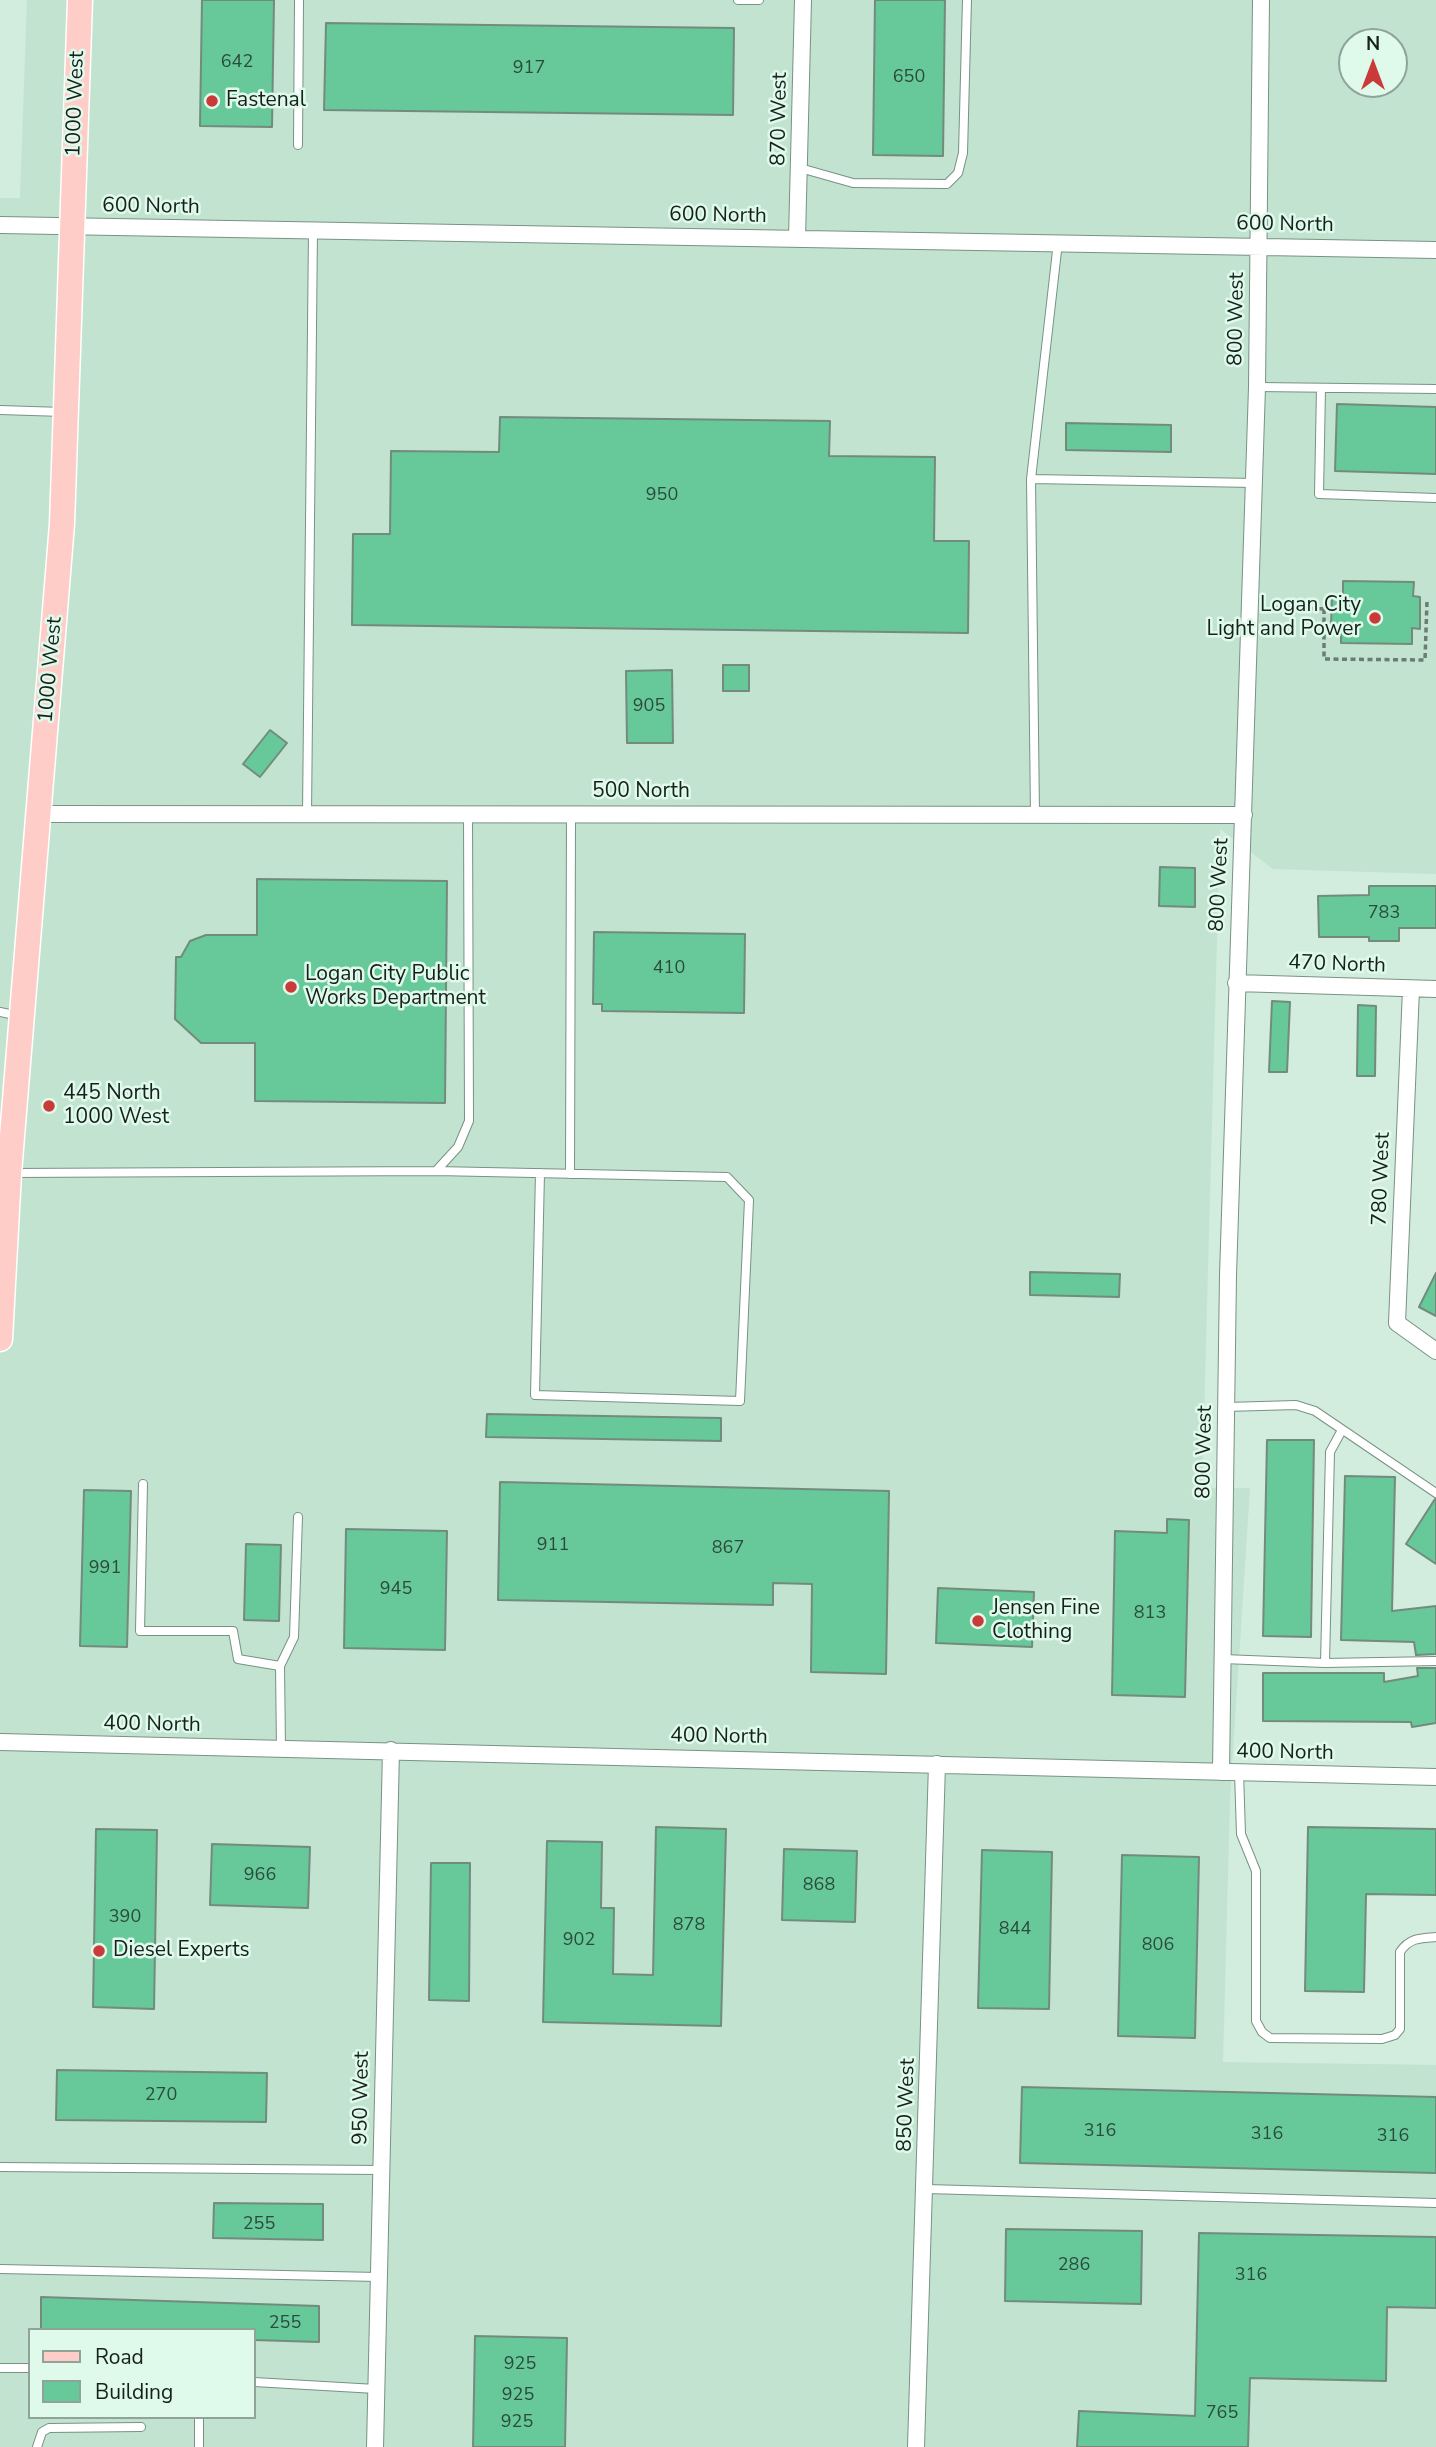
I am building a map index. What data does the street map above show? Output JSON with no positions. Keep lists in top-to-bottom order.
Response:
{
  "streets": {
    "main road": ["1000 West"],
    "street": [
      "870 West",
      "600 North",
      "800 West",
      "500 North",
      "470 North",
      "780 West",
      "400 North",
      "950 West",
      "850 West"
    ]
  },
  "crossings": [
    ["1000 West", "600 North"],
    ["1000 West", "500 North"],
    ["870 West", "600 North"],
    ["600 North", "800 West"],
    ["800 West", "500 North"],
    ["800 West", "470 North"],
    ["800 West", "400 North"],
    ["470 North", "780 West"],
    ["400 North", "950 West"],
    ["400 North", "850 West"]
  ],
  "places": [
    "Fastenal",
    "Logan City Light and Power",
    "Logan City Public Works Department",
    "445 North 1000 West",
    "Jensen Fine Clothing",
    "Diesel Experts"
  ],
  "house_numbers": [
    "642",
    "917",
    "650",
    "950",
    "905",
    "783",
    "410",
    "911",
    "867",
    "991",
    "945",
    "813",
    "966",
    "868",
    "390",
    "878",
    "844",
    "902",
    "806",
    "270",
    "316",
    "316",
    "316",
    "255",
    "286",
    "316",
    "255",
    "925",
    "925",
    "765",
    "925"
  ],
  "legend": ["Road", "Building"],
  "north": "top"
}
